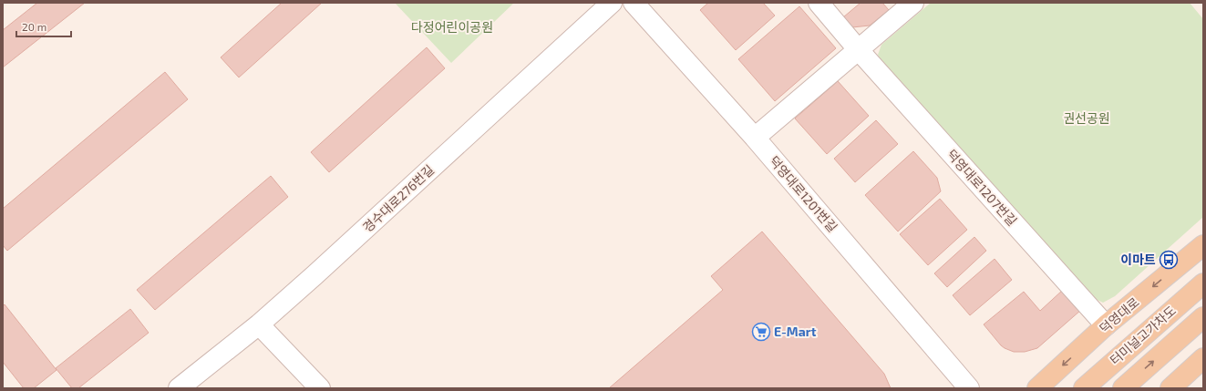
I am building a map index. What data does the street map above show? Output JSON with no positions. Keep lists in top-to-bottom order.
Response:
{
  "streets": {
    "main road": ["덕영대로", "터미널고가차도"],
    "street": ["덕영대로1207번길", "덕영대로1201번길", "경수대로276번길"]
  },
  "crossings": [
    ["덕영대로1207번길", "덕영대로"]
  ],
  "one_way": ["덕영대로"],
  "parks": ["다정어린이공원", "권선공원"],
  "places": {
    "bus stop": ["이마트"],
    "supermarket": ["E-Mart"]
  },
  "scale_bar": "20 m"
}
